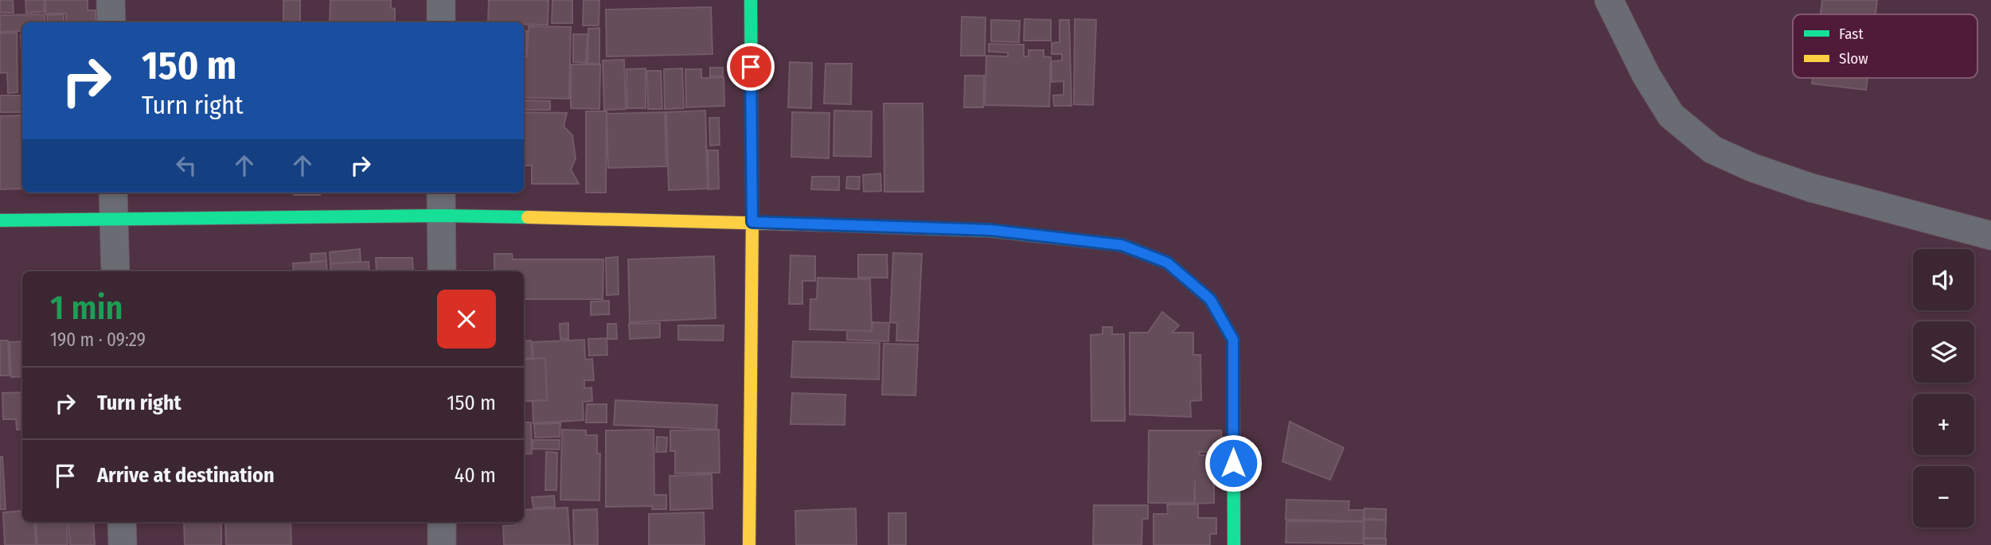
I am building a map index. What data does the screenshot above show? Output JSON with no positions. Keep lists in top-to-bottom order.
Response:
{
  "legend": ["Fast", "Slow"],
  "page": {
    "turn": ["150 m", "Turn right"],
    "map_buttons": ["+", "−"],
    "heading": ["1 min", "190 m · 09:29"],
    "list": [
      {
        "name": "Turn right",
        "value": "150 m"
      },
      {
        "name": "Arrive at destination",
        "value": "40 m"
      }
    ]
  }
}
